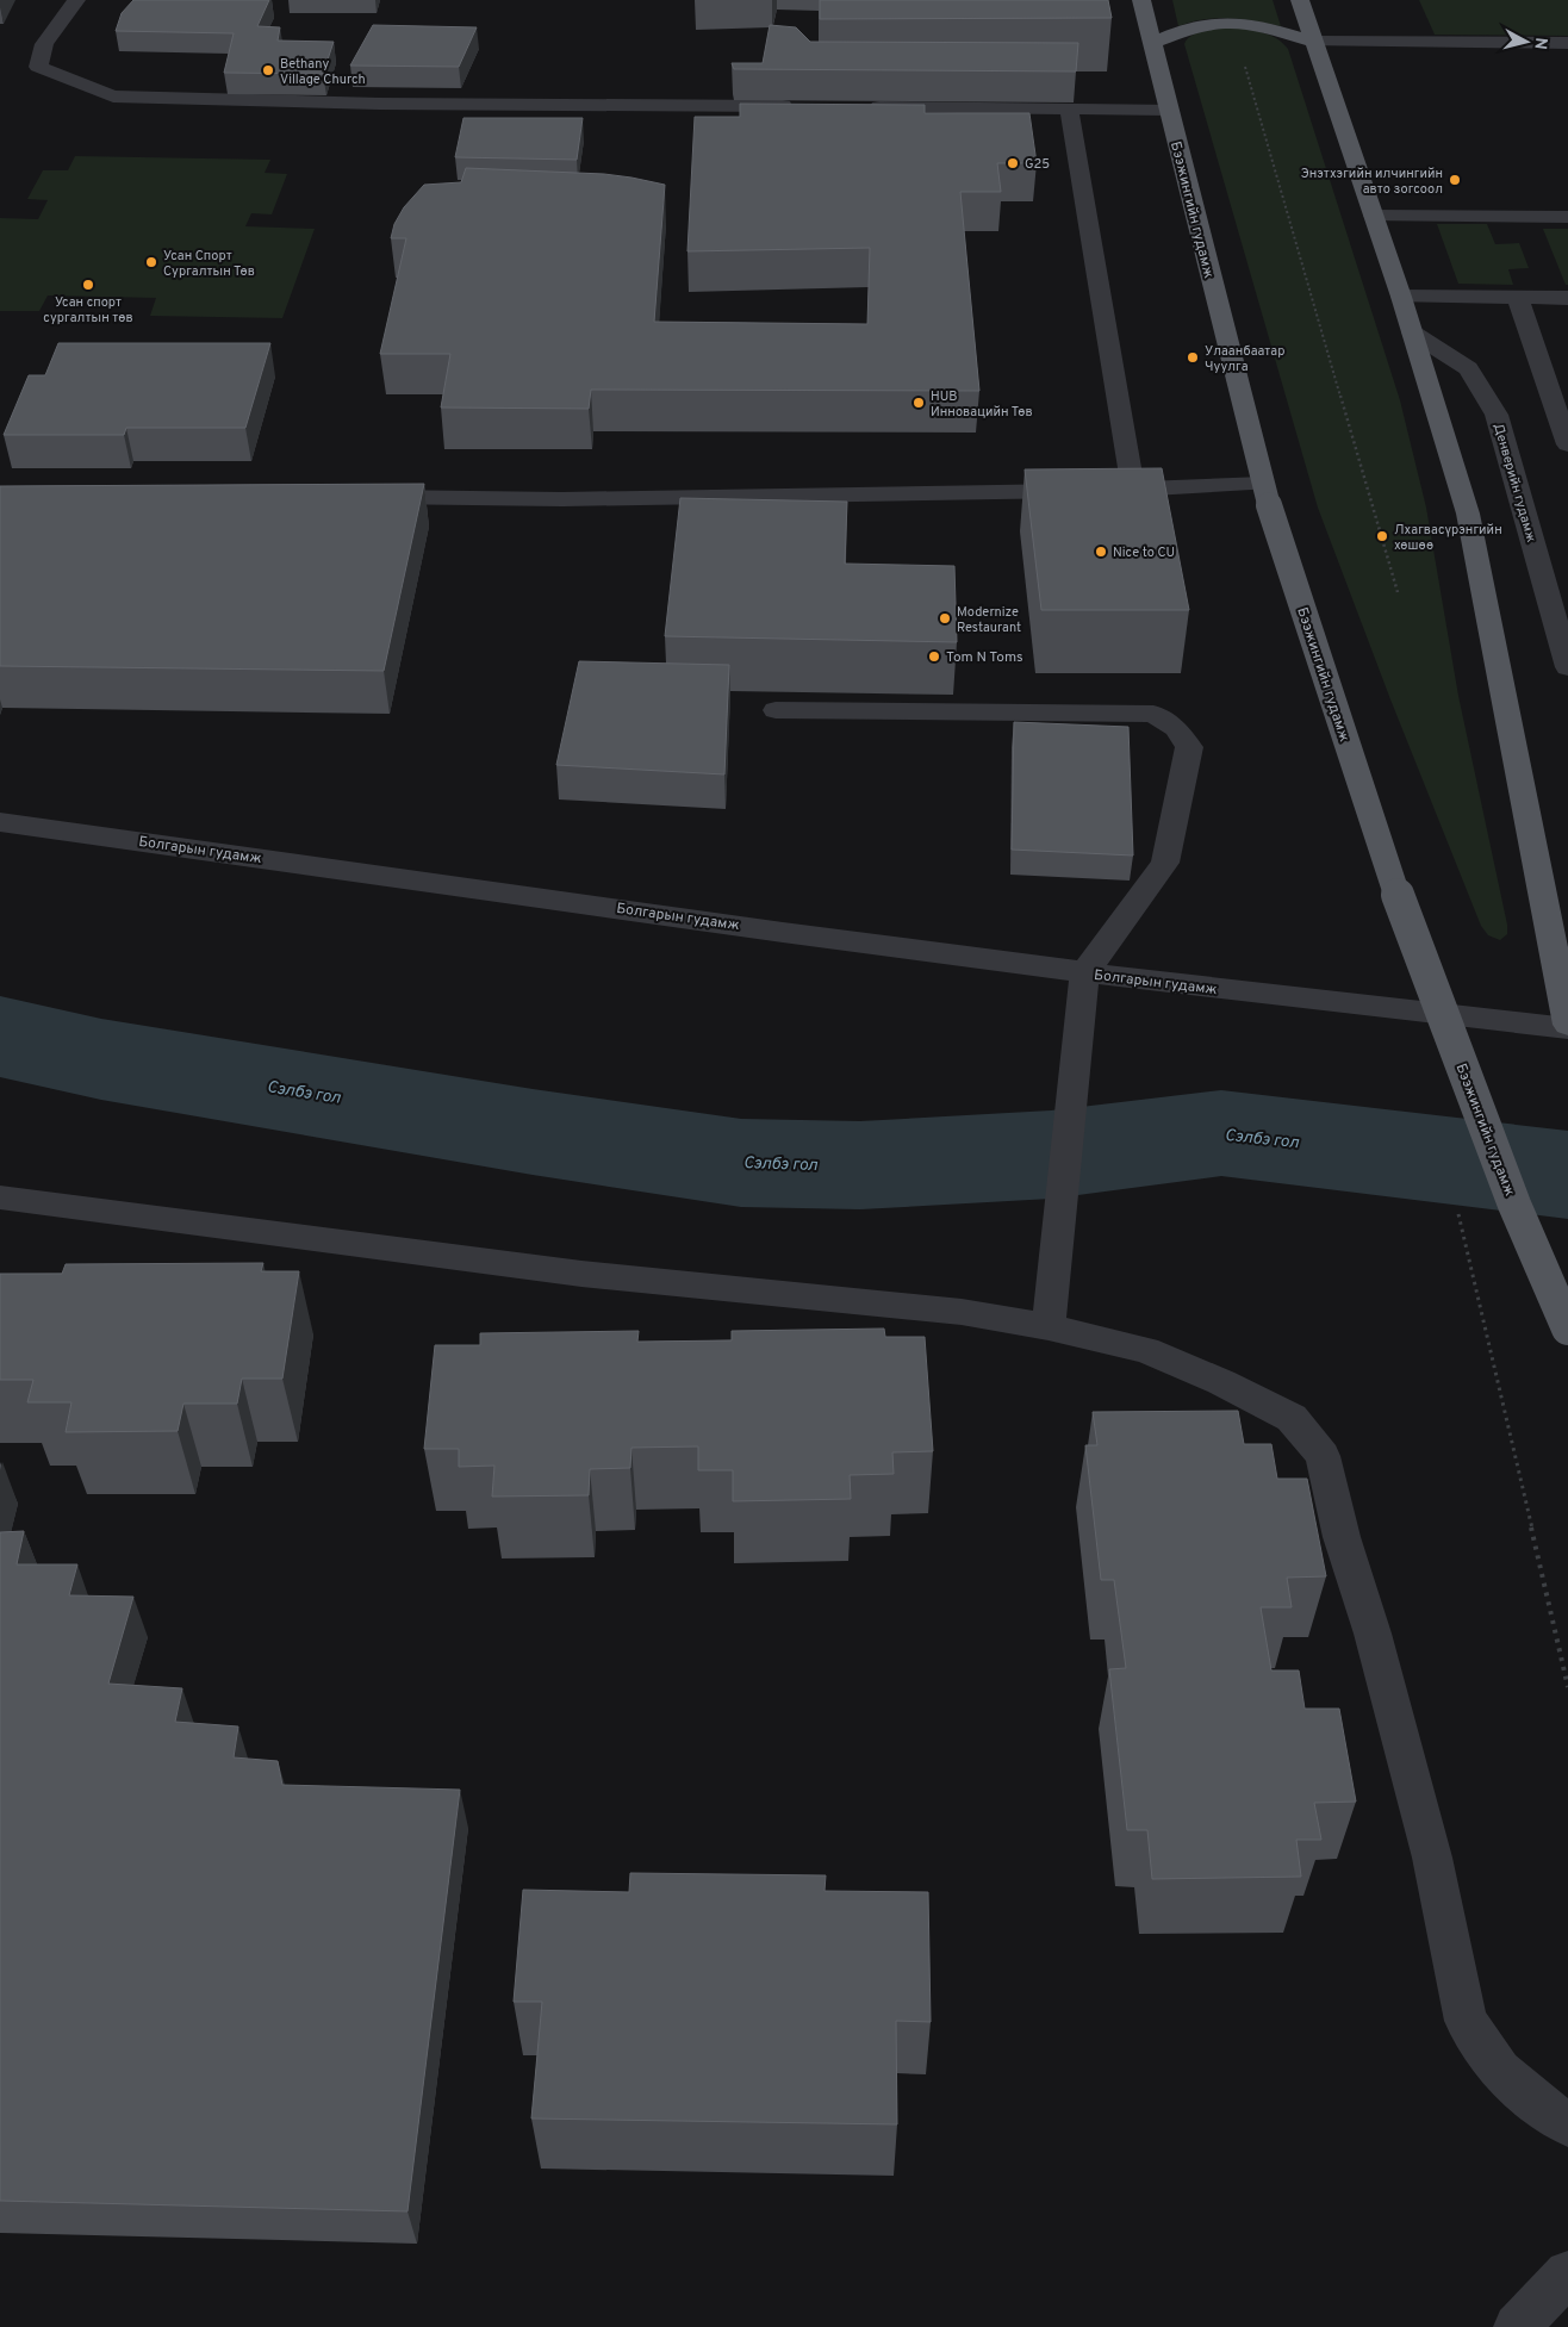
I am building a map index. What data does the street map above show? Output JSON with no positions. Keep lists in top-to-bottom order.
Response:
{
  "streets": {
    "main road": ["Бээжингийн гудамж"],
    "street": ["Денверийн гудамж", "Болгарын гудамж"]
  },
  "water": ["Сэлбэ гол"],
  "places": [
    "Bethany Village Church",
    "G25",
    "Энэтхэгийн илчингийн авто зогсоол",
    "Усан Спорт Сургалтын Төв",
    "Усан спорт сургалтын төв",
    "Улаанбаатар Чуулга",
    "HUB Инновацийн Төв",
    "Лхагвасүрэнгийн хөшөө",
    "Nice to CU",
    "Modernize Restaurant",
    "Tom N Toms"
  ],
  "north": "right"
}
